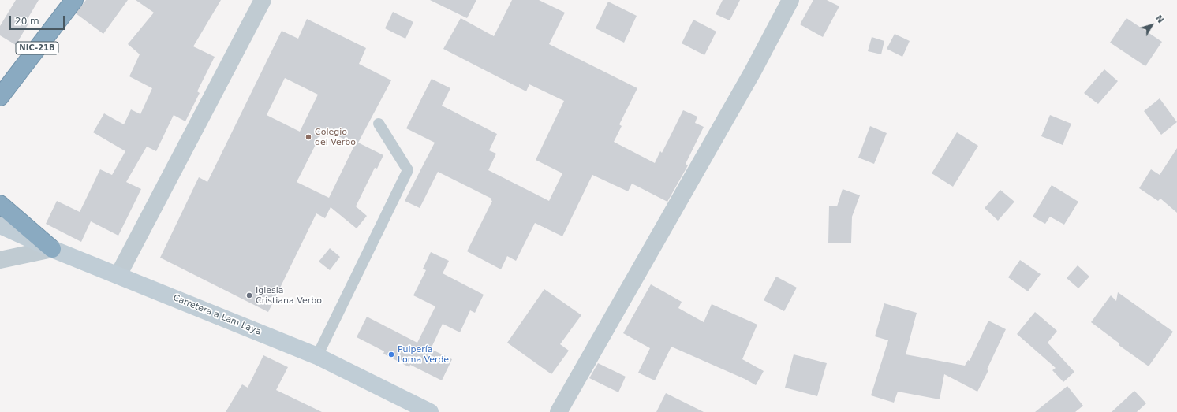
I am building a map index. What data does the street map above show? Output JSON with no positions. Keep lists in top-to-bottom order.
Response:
{
  "streets": {
    "highway": ["NIC-21B"],
    "main road": ["Carretera a Lam Laya"]
  },
  "places": ["Colegio del Verbo", "Iglesia Cristiana Verbo", "Pulpería Loma Verde"],
  "scale_bar": "20 m",
  "north": "top right"
}
